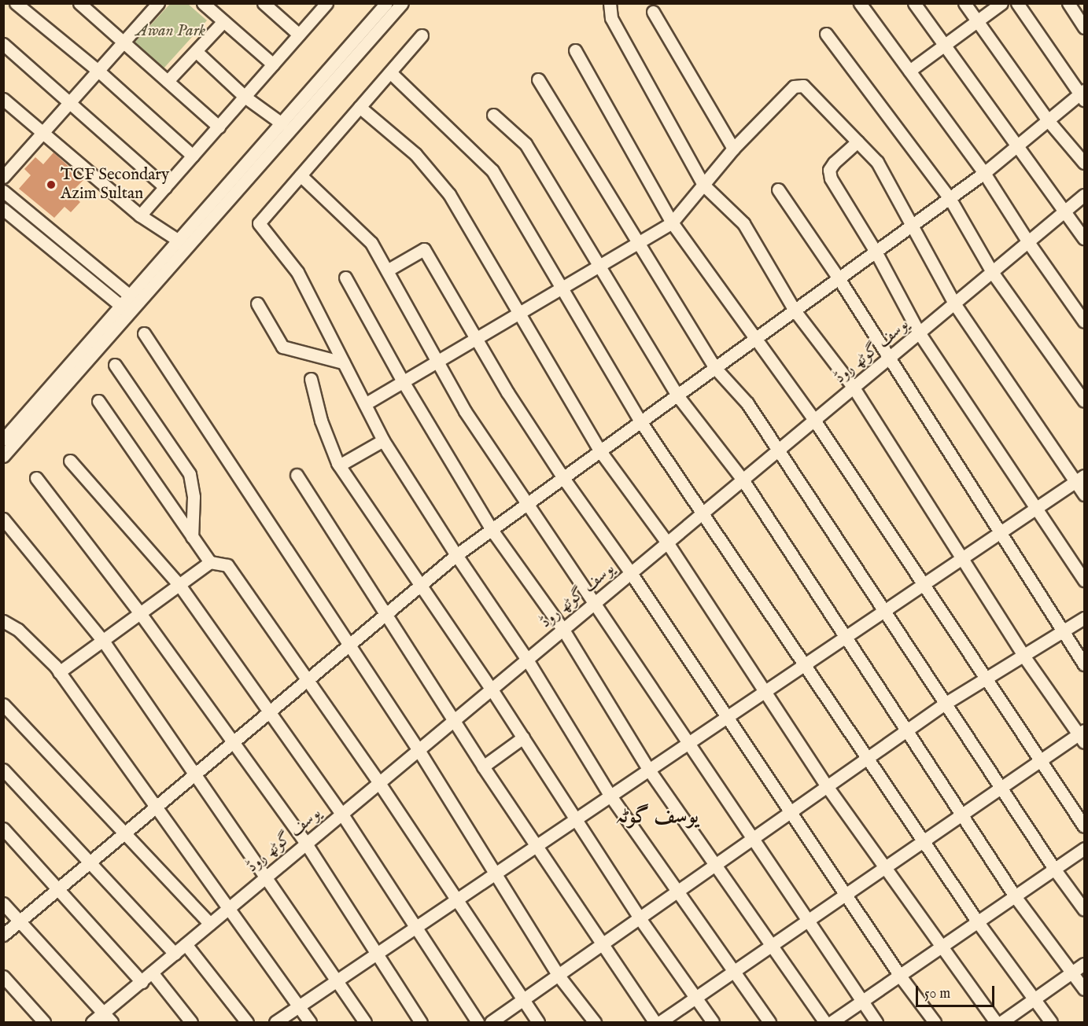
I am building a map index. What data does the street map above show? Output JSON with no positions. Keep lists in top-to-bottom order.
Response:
{
  "streets": {
    "street": ["یوسف گوٹھ روڈ"]
  },
  "districts": ["یوسف گوٹہ"],
  "parks": ["Awan Park"],
  "places": ["TCF Secondary Azim Sultan"],
  "scale_bar": "50 m"
}
